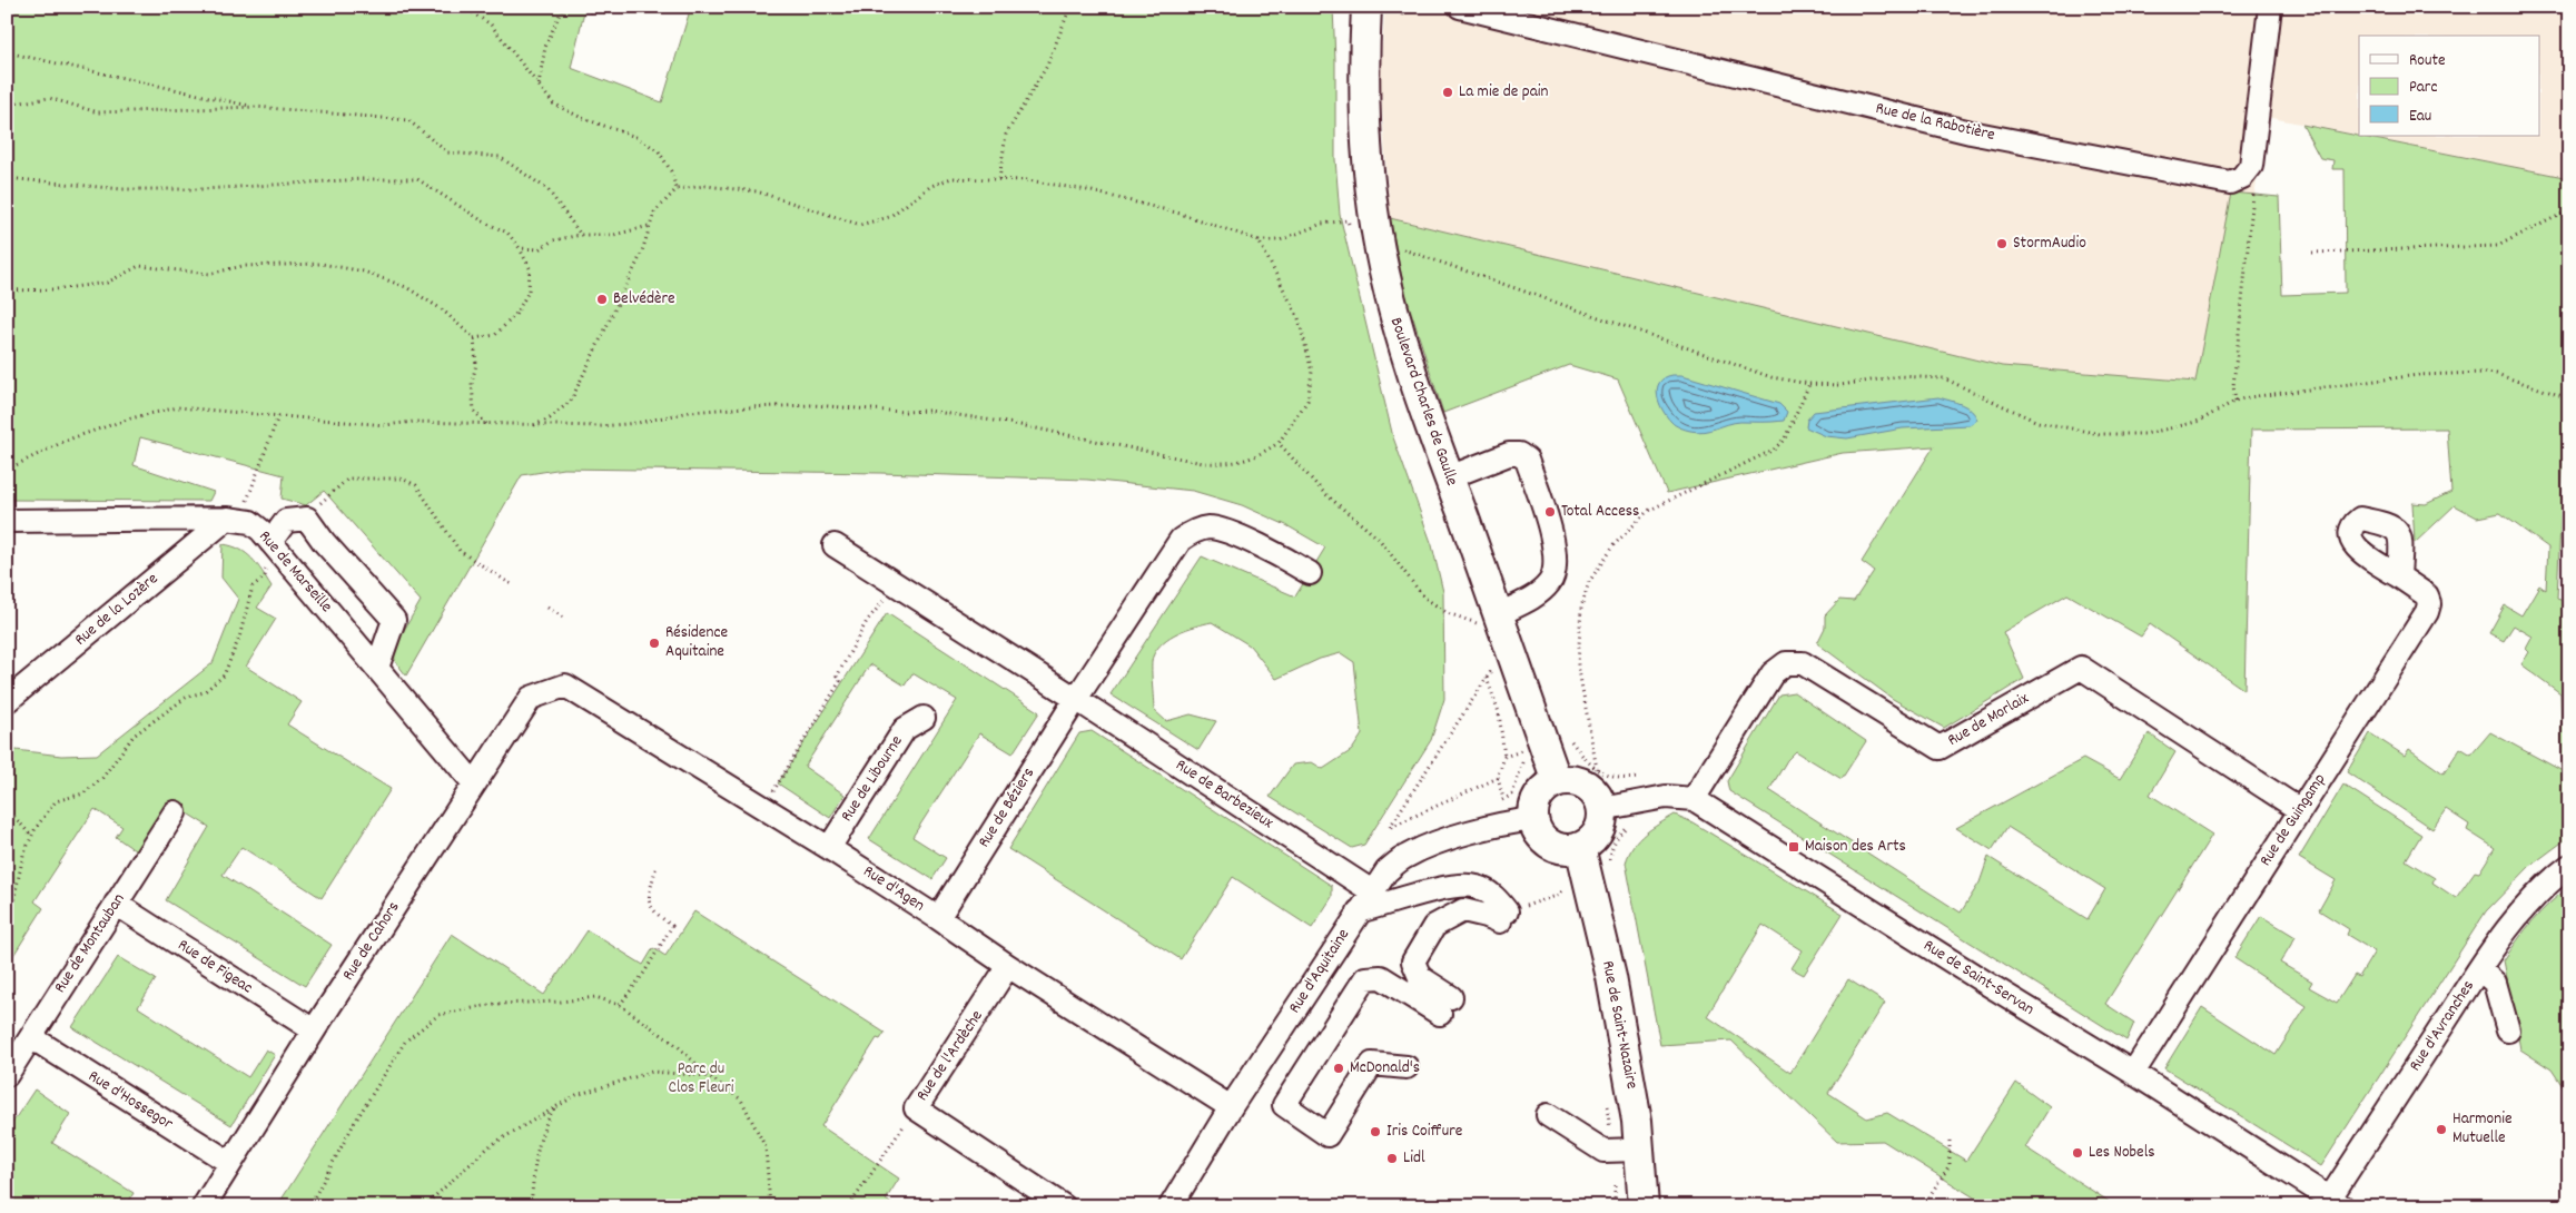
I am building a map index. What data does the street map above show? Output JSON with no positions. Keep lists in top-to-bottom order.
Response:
{
  "streets": {
    "main road": ["Boulevard Charles de Gaulle", "Rue de Saint-Nazaire"],
    "street": [
      "Rue de la Rabotière",
      "Rue de Marseille",
      "Rue de la Lozère",
      "Rue de Morlaix",
      "Rue de Libourne",
      "Rue de Barbezieux",
      "Rue de Béziers",
      "Rue de Guingamp",
      "Rue d'Agen",
      "Rue de Cahors",
      "Rue de Montauban",
      "Rue de Figeac",
      "Rue d'Aquitaine",
      "Rue de Saint-Servan",
      "Rue d'Avranches",
      "Rue de l'Ardèche",
      "Rue d'Hossegor"
    ]
  },
  "crossings": [
    ["Boulevard Charles de Gaulle", "Rue d'Aquitaine"],
    ["Boulevard Charles de Gaulle", "Rue de Saint-Servan"],
    ["Boulevard Charles de Gaulle", "Rue de Saint-Nazaire"],
    ["Rue de Marseille", "Rue de la Lozère"],
    ["Rue de Marseille", "Rue de Cahors"],
    ["Rue de Morlaix", "Rue de Guingamp"],
    ["Rue de Morlaix", "Rue de Saint-Servan"],
    ["Rue de Libourne", "Rue d'Agen"],
    ["Rue de Barbezieux", "Rue de Béziers"],
    ["Rue de Barbezieux", "Rue d'Aquitaine"],
    ["Rue de Béziers", "Rue d'Agen"],
    ["Rue de Guingamp", "Rue de Saint-Servan"],
    ["Rue d'Agen", "Rue de Cahors"],
    ["Rue d'Agen", "Rue d'Aquitaine"],
    ["Rue d'Agen", "Rue de l'Ardèche"],
    ["Rue de Cahors", "Rue de Figeac"],
    ["Rue de Cahors", "Rue d'Hossegor"],
    ["Rue de Montauban", "Rue de Figeac"],
    ["Rue de Montauban", "Rue d'Hossegor"],
    ["Rue d'Aquitaine", "Rue de Saint-Servan"],
    ["Rue d'Aquitaine", "Rue de Saint-Nazaire"],
    ["Rue de Saint-Servan", "Rue de Saint-Nazaire"],
    ["Rue de Saint-Servan", "Rue d'Avranches"]
  ],
  "parks": ["Parc du Clos Fleuri"],
  "places": {
    "other": [
      "La mie de pain",
      "StormAudio",
      "Belvédère",
      "Total Access",
      "Résidence Aquitaine",
      "McDonald's",
      "Harmonie Mutuelle",
      "Iris Coiffure",
      "Les Nobels",
      "Lidl"
    ],
    "transit": ["Maison des Arts"]
  },
  "legend": ["Route", "Parc", "Eau"]
}
